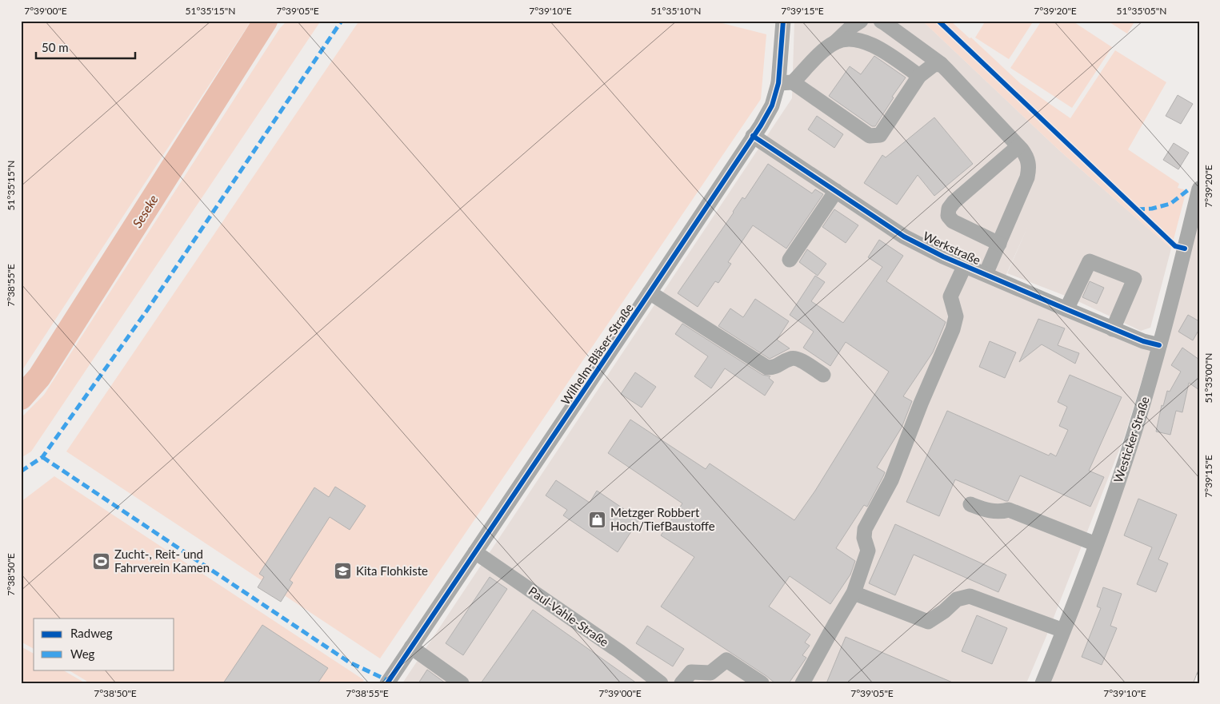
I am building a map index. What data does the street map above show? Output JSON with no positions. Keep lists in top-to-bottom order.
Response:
{
  "streets": {
    "street": [
      "Werkstraße",
      "Wilhelm-Bläser-Straße",
      "Westicker Straße",
      "Paul-Vahle-Straße"
    ]
  },
  "crossings": [
    ["Werkstraße", "Wilhelm-Bläser-Straße"],
    ["Werkstraße", "Westicker Straße"],
    ["Wilhelm-Bläser-Straße", "Paul-Vahle-Straße"]
  ],
  "water": ["Seseke"],
  "places": {
    "shop": ["Metzger Robbert Hoch/TiefBaustoffe"],
    "sports": ["Zucht-, Reit- und Fahrverein Kamen"],
    "school or university": ["Kita Flohkiste"]
  },
  "legend": ["Radweg", "Weg"],
  "scale_bar": "50 m",
  "coordinates": [
    "7°39'00\"E",
    "51°35'15\"N",
    "7°39'05\"E",
    "7°39'10\"E",
    "51°35'10\"N",
    "7°39'15\"E",
    "7°39'20\"E",
    "51°35'05\"N",
    "7°38'55\"E",
    "51°35'00\"N",
    "7°38'50\"E"
  ]
}
